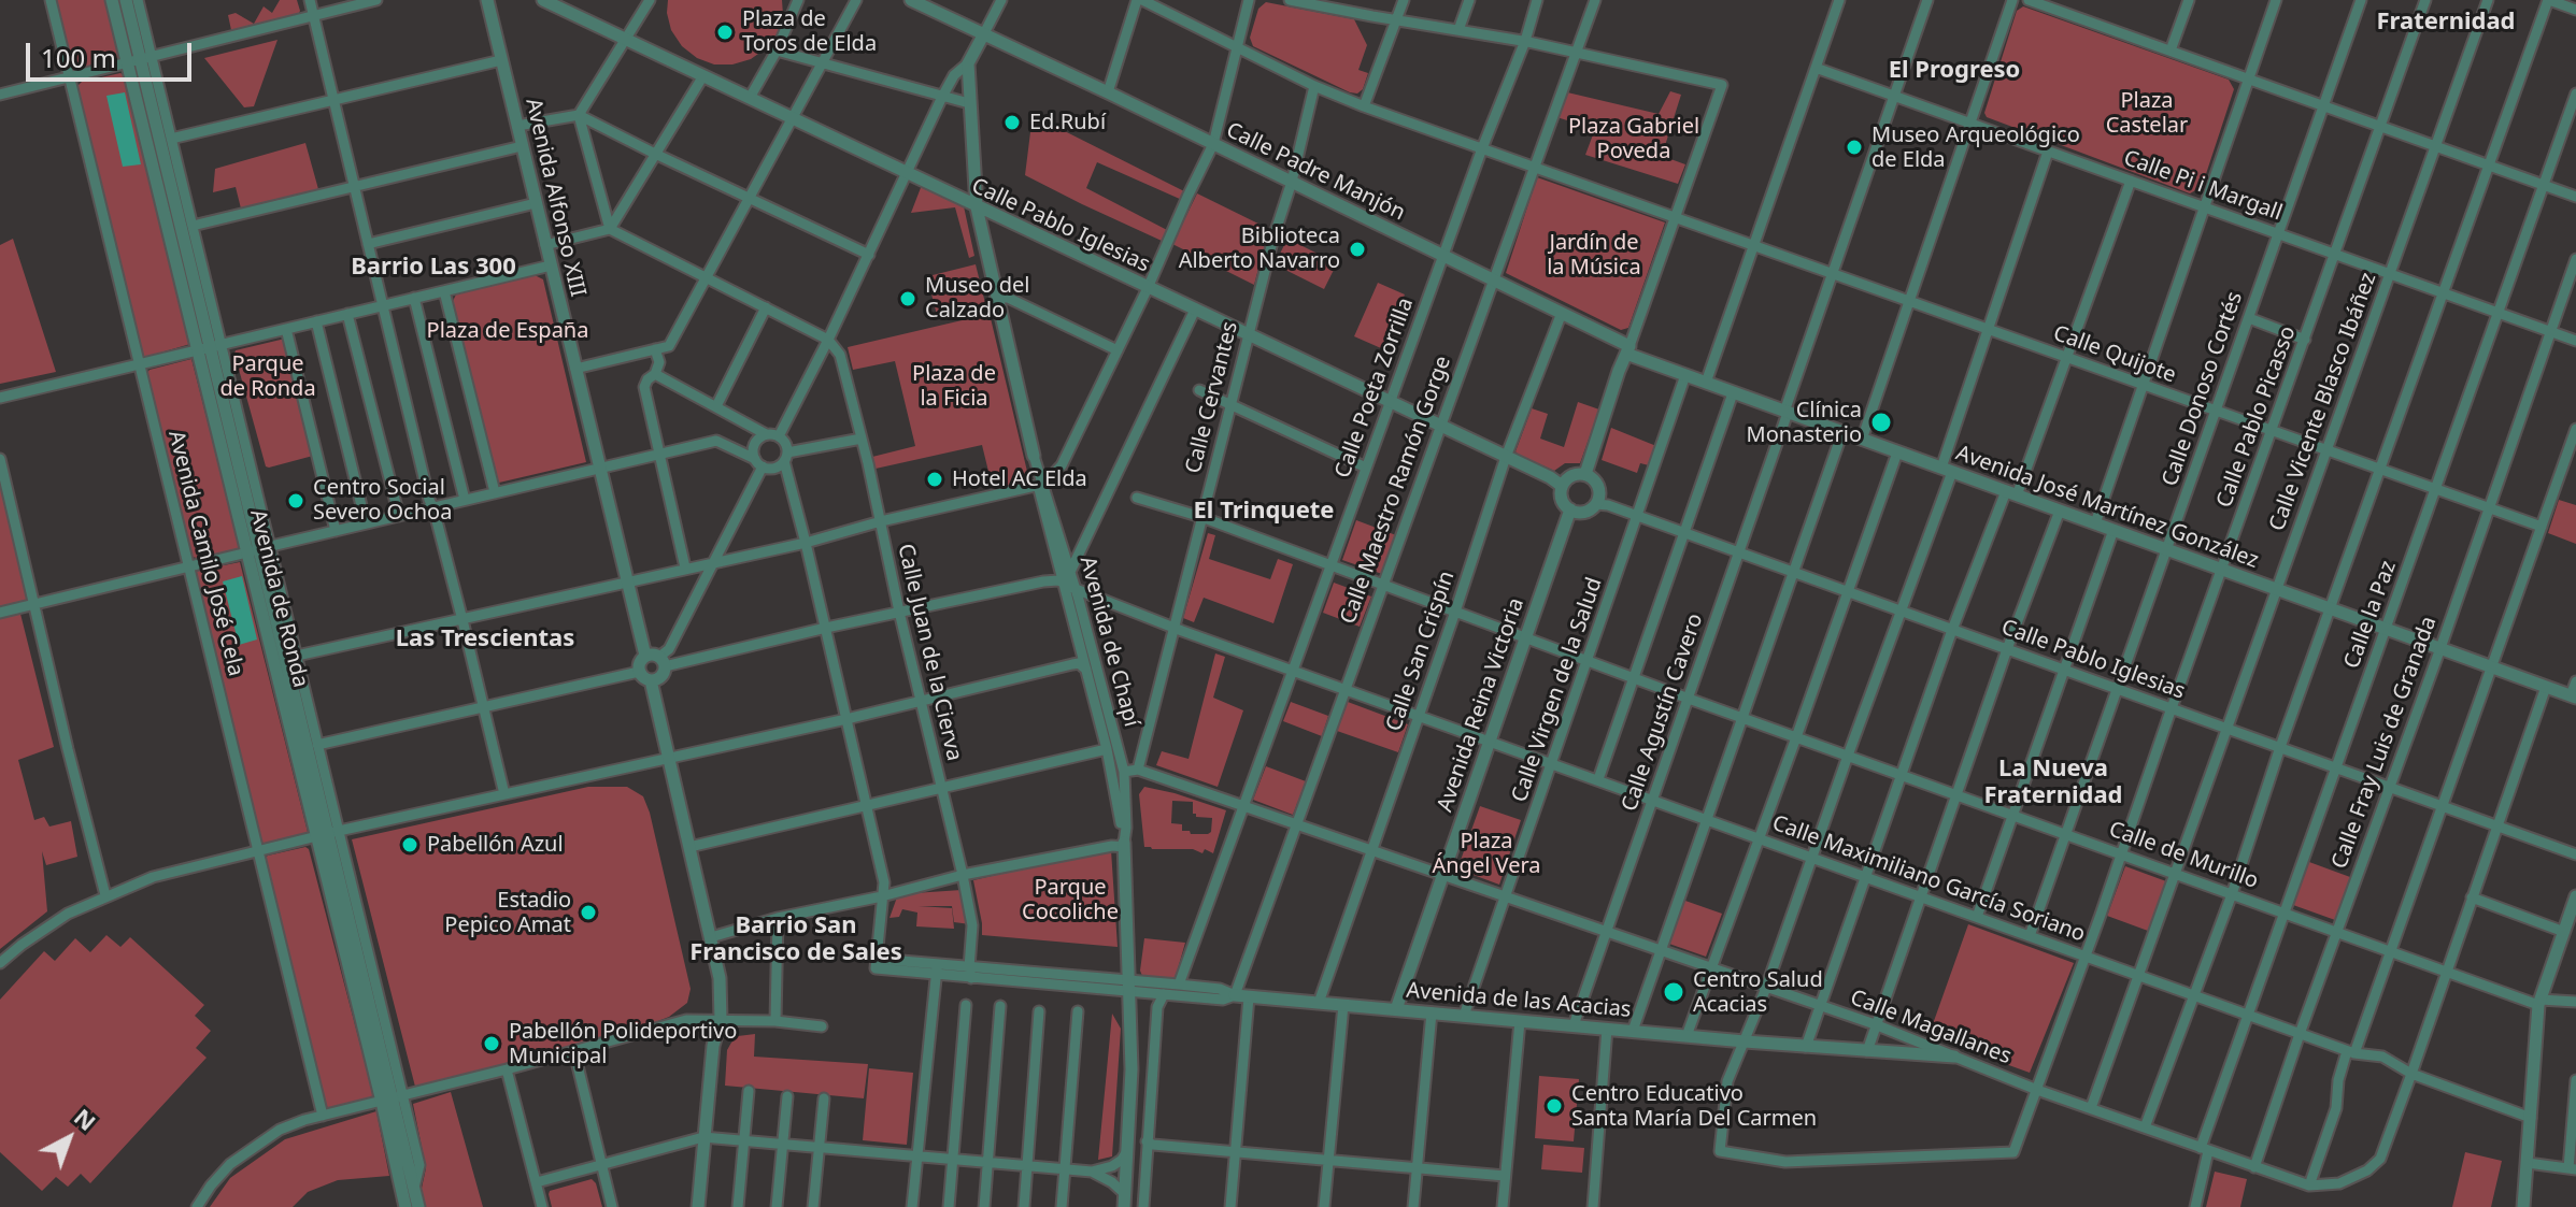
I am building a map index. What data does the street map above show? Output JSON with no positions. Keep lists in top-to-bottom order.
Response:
{
  "streets": {
    "street": [
      "Calle Padre Manjón",
      "Calle Pi i Margall",
      "Avenida Alfonso XIII",
      "Calle Pablo Iglesias",
      "Calle Quijote",
      "Calle Poeta Zorrilla",
      "Calle Donoso Cortés",
      "Calle Cervantes",
      "Calle Vicente Blasco Ibáñez",
      "Calle Pablo Picasso",
      "Calle Maestro Ramón Gorge",
      "Avenida José Martínez González",
      "Avenida Camilo José Cela",
      "Avenida de Ronda",
      "Calle la Paz",
      "Avenida de Chapí",
      "Calle San Crispín",
      "Calle Juan de la Cierva",
      "Calle Virgen de la Salud",
      "Avenida Reina Victoria",
      "Calle Agustín Cavero",
      "Calle Fray Luis de Granada",
      "Calle de Murillo",
      "Calle Maximiliano García Soriano",
      "Avenida de las Acacias",
      "Calle Magallanes"
    ]
  },
  "crossings": [
    ["Calle Padre Manjón", "Calle Poeta Zorrilla"],
    ["Calle Padre Manjón", "Calle Cervantes"],
    ["Calle Padre Manjón", "Calle Maestro Ramón Gorge"],
    ["Calle Padre Manjón", "Avenida José Martínez González"],
    ["Calle Padre Manjón", "Avenida de Chapí"],
    ["Calle Padre Manjón", "Calle San Crispín"],
    ["Calle Pi i Margall", "Calle Donoso Cortés"],
    ["Calle Pi i Margall", "Calle Vicente Blasco Ibáñez"],
    ["Calle Pi i Margall", "Calle Pablo Picasso"],
    ["Calle Pi i Margall", "Calle la Paz"],
    ["Calle Pi i Margall", "Calle Agustín Cavero"],
    ["Calle Pi i Margall", "Calle Fray Luis de Granada"],
    ["Calle Pablo Iglesias", "Calle Poeta Zorrilla"],
    ["Calle Pablo Iglesias", "Calle Donoso Cortés"],
    ["Calle Pablo Iglesias", "Calle Cervantes"],
    ["Calle Pablo Iglesias", "Calle Vicente Blasco Ibáñez"],
    ["Calle Pablo Iglesias", "Calle Pablo Picasso"],
    ["Calle Pablo Iglesias", "Calle Maestro Ramón Gorge"],
    ["Calle Pablo Iglesias", "Calle la Paz"],
    ["Calle Pablo Iglesias", "Avenida de Chapí"],
    ["Calle Pablo Iglesias", "Calle San Crispín"],
    ["Calle Pablo Iglesias", "Calle Virgen de la Salud"],
    ["Calle Pablo Iglesias", "Avenida Reina Victoria"],
    ["Calle Pablo Iglesias", "Calle Agustín Cavero"],
    ["Calle Pablo Iglesias", "Calle Fray Luis de Granada"],
    ["Calle Quijote", "Calle Poeta Zorrilla"],
    ["Calle Quijote", "Calle Donoso Cortés"],
    ["Calle Quijote", "Calle Cervantes"],
    ["Calle Quijote", "Calle Vicente Blasco Ibáñez"],
    ["Calle Quijote", "Calle Pablo Picasso"],
    ["Calle Quijote", "Calle Maestro Ramón Gorge"],
    ["Calle Quijote", "Calle la Paz"],
    ["Calle Quijote", "Calle Agustín Cavero"],
    ["Calle Quijote", "Calle Fray Luis de Granada"],
    ["Calle Poeta Zorrilla", "Calle de Murillo"],
    ["Calle Poeta Zorrilla", "Calle Maximiliano García Soriano"],
    ["Calle Poeta Zorrilla", "Avenida de las Acacias"],
    ["Calle Poeta Zorrilla", "Calle Magallanes"],
    ["Calle Donoso Cortés", "Avenida José Martínez González"],
    ["Calle Donoso Cortés", "Calle de Murillo"],
    ["Calle Donoso Cortés", "Calle Maximiliano García Soriano"],
    ["Calle Cervantes", "Calle de Murillo"],
    ["Calle Cervantes", "Calle Maximiliano García Soriano"],
    ["Calle Cervantes", "Calle Magallanes"],
    ["Calle Vicente Blasco Ibáñez", "Avenida José Martínez González"],
    ["Calle Vicente Blasco Ibáñez", "Calle de Murillo"],
    ["Calle Vicente Blasco Ibáñez", "Calle Maximiliano García Soriano"],
    ["Calle Vicente Blasco Ibáñez", "Calle Magallanes"],
    ["Calle Pablo Picasso", "Avenida José Martínez González"],
    ["Calle Pablo Picasso", "Calle de Murillo"],
    ["Calle Pablo Picasso", "Calle Maximiliano García Soriano"],
    ["Calle Pablo Picasso", "Avenida de las Acacias"],
    ["Calle Pablo Picasso", "Calle Magallanes"],
    ["Calle Maestro Ramón Gorge", "Calle de Murillo"],
    ["Calle Maestro Ramón Gorge", "Calle Maximiliano García Soriano"],
    ["Calle Maestro Ramón Gorge", "Avenida de las Acacias"],
    ["Calle Maestro Ramón Gorge", "Calle Magallanes"],
    ["Avenida José Martínez González", "Calle la Paz"],
    ["Avenida José Martínez González", "Calle Virgen de la Salud"],
    ["Avenida José Martínez González", "Calle Agustín Cavero"],
    ["Avenida José Martínez González", "Calle Fray Luis de Granada"],
    ["Calle la Paz", "Calle de Murillo"],
    ["Calle la Paz", "Calle Maximiliano García Soriano"],
    ["Calle la Paz", "Calle Magallanes"],
    ["Avenida de Chapí", "Calle Maximiliano García Soriano"],
    ["Avenida de Chapí", "Avenida de las Acacias"],
    ["Calle San Crispín", "Calle de Murillo"],
    ["Calle San Crispín", "Calle Maximiliano García Soriano"],
    ["Calle San Crispín", "Avenida de las Acacias"],
    ["Calle San Crispín", "Calle Magallanes"],
    ["Calle Virgen de la Salud", "Calle de Murillo"],
    ["Calle Virgen de la Salud", "Calle Maximiliano García Soriano"],
    ["Calle Virgen de la Salud", "Avenida de las Acacias"],
    ["Calle Virgen de la Salud", "Calle Magallanes"],
    ["Avenida Reina Victoria", "Calle de Murillo"],
    ["Avenida Reina Victoria", "Calle Maximiliano García Soriano"],
    ["Avenida Reina Victoria", "Avenida de las Acacias"],
    ["Avenida Reina Victoria", "Calle Magallanes"],
    ["Calle Agustín Cavero", "Calle de Murillo"],
    ["Calle Agustín Cavero", "Calle Maximiliano García Soriano"],
    ["Calle Agustín Cavero", "Avenida de las Acacias"],
    ["Calle Agustín Cavero", "Calle Magallanes"],
    ["Calle Fray Luis de Granada", "Calle de Murillo"],
    ["Calle Fray Luis de Granada", "Calle Maximiliano García Soriano"],
    ["Calle Fray Luis de Granada", "Calle Magallanes"],
    ["Avenida de las Acacias", "Calle Magallanes"]
  ],
  "districts": [
    "Fraternidad",
    "El Progreso",
    "Barrio Las 300",
    "El Trinquete",
    "Las Trescientas",
    "La Nueva Fraternidad",
    "Barrio San Francisco de Sales"
  ],
  "parks": [
    "Plaza Castelar",
    "Plaza Gabriel Poveda",
    "Jardín de la Música",
    "Plaza de España",
    "Parque de Ronda",
    "Plaza de la Ficia",
    "Plaza Ángel Vera",
    "Parque Cocoliche"
  ],
  "places": [
    "Plaza de Toros de Elda",
    "Ed.Rubí",
    "Museo Arqueológico de Elda",
    "Biblioteca Alberto Navarro",
    "Museo del Calzado",
    "Clínica Monasterio",
    "Hotel AC Elda",
    "Centro Social Severo Ochoa",
    "Pabellón Azul",
    "Estadio Pepico Amat",
    "Centro Salud Acacias",
    "Pabellón Polideportivo Municipal",
    "Centro Educativo Santa María Del Carmen"
  ],
  "scale_bar": "100 m",
  "north": "top right"
}
